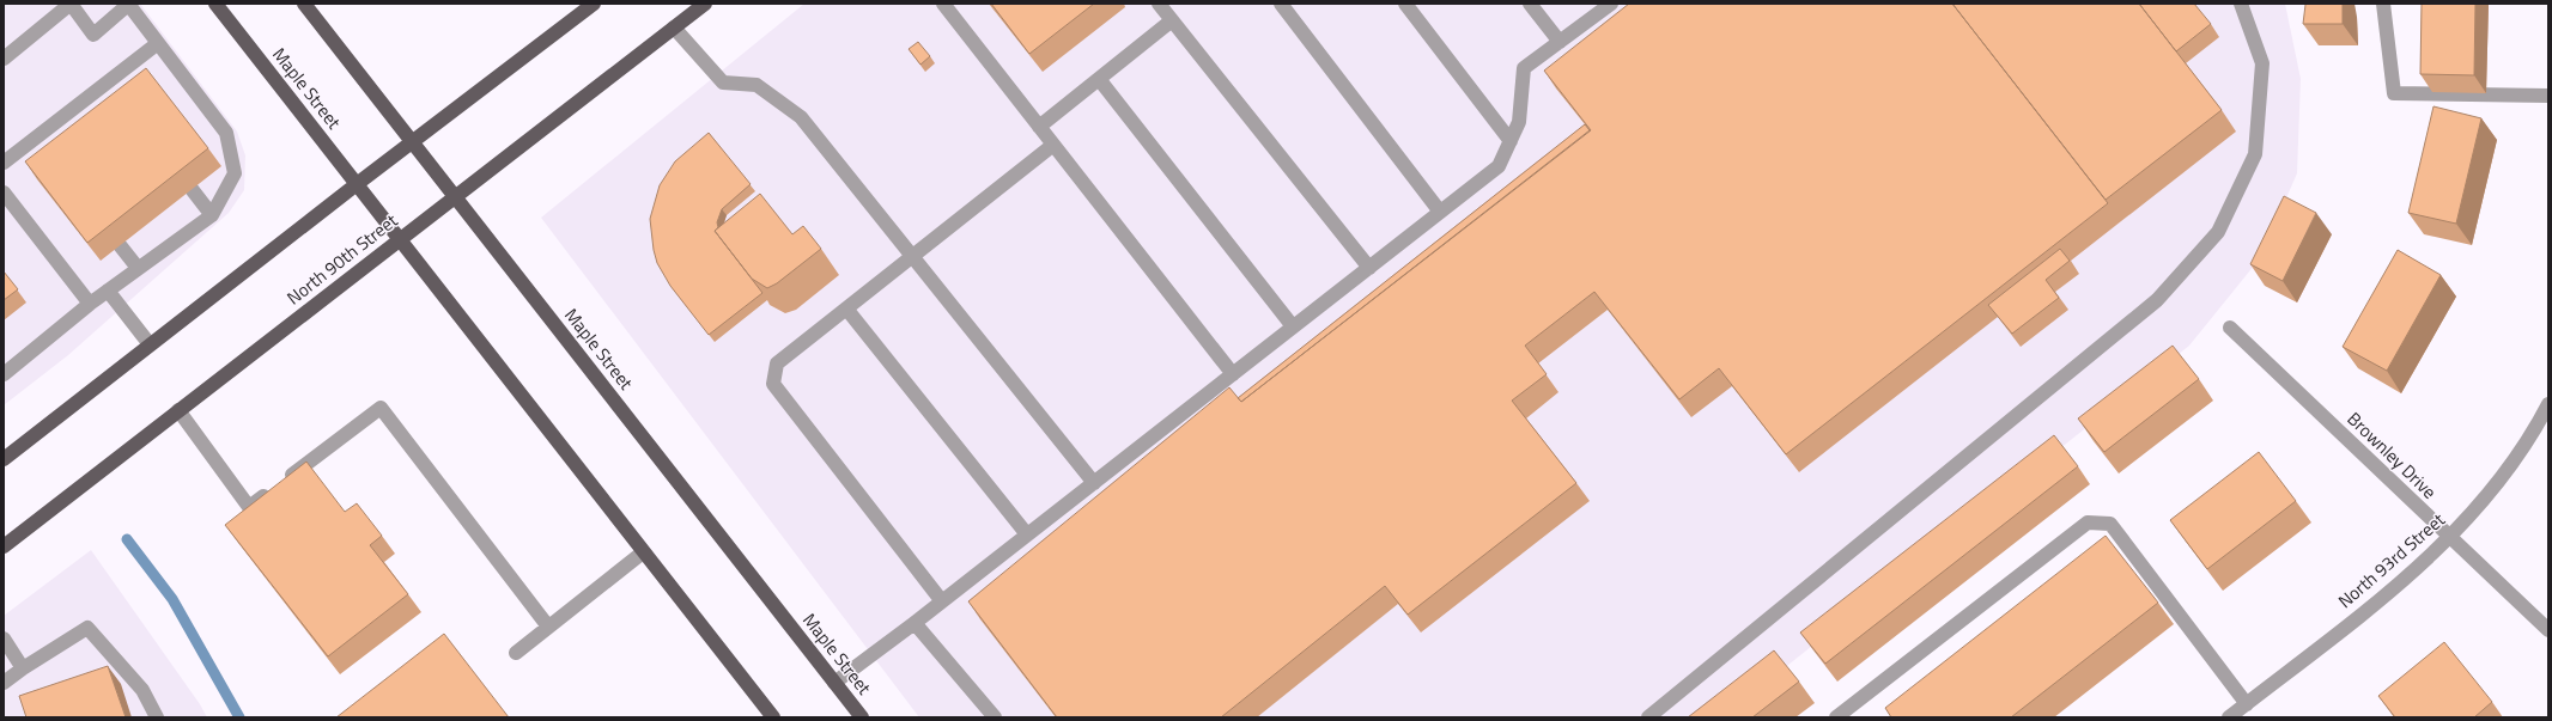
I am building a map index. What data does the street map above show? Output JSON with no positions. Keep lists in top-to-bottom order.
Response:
{
  "streets": {
    "main road": ["Maple Street", "North 90th Street"],
    "street": ["Brownley Drive", "North 93rd Street"]
  },
  "crossings": [
    ["Maple Street", "North 90th Street"],
    ["Brownley Drive", "North 93rd Street"]
  ]
}
